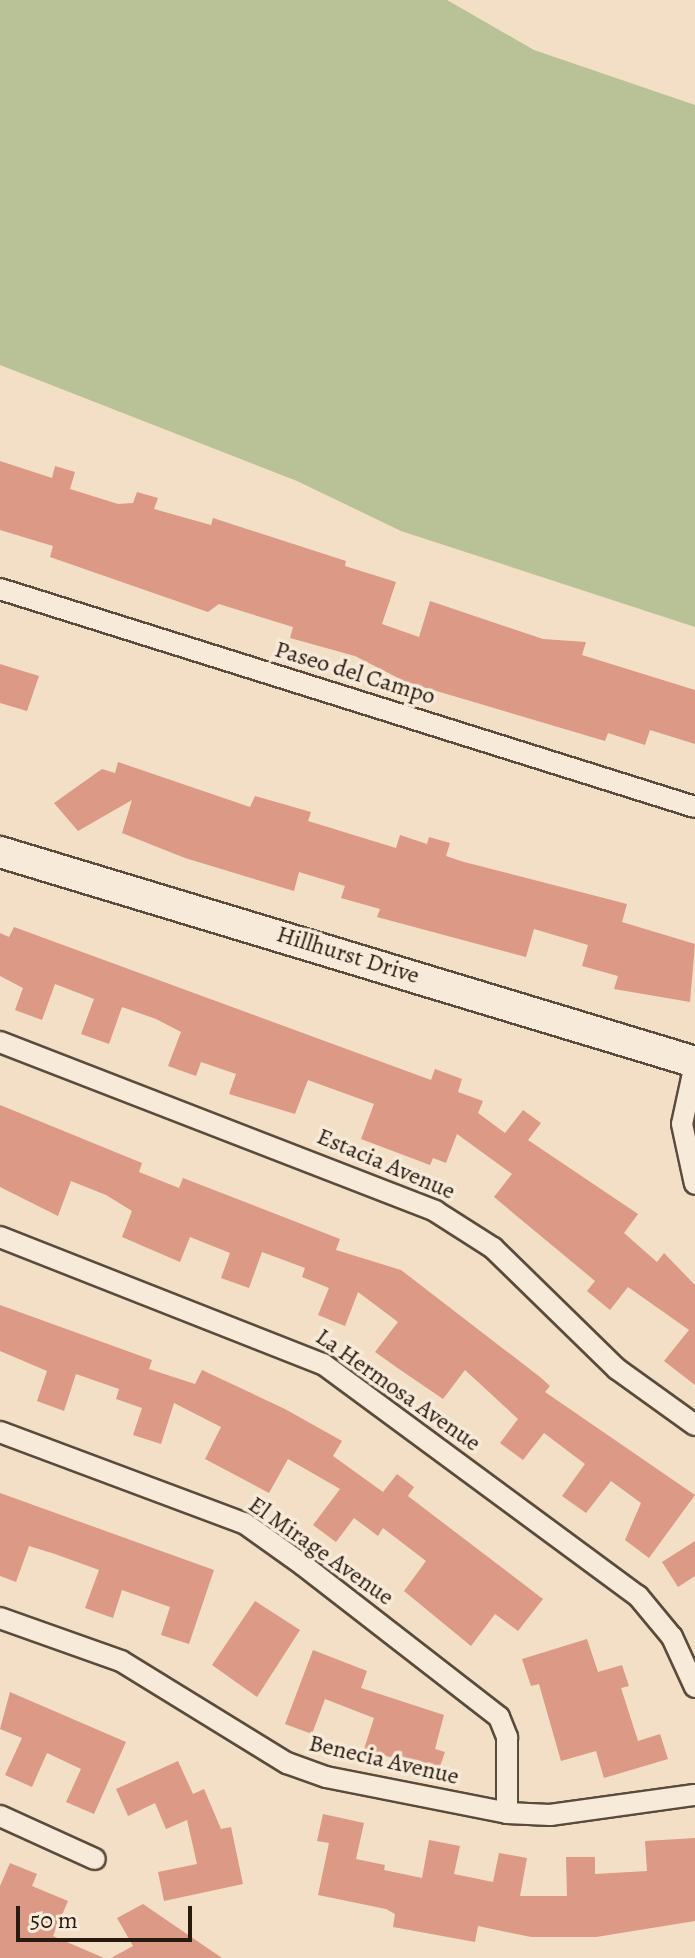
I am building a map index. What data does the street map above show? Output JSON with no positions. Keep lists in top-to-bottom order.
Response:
{
  "streets": {
    "street": [
      "Paseo del Campo",
      "Hillhurst Drive",
      "Estacia Avenue",
      "La Hermosa Avenue",
      "El Mirage Avenue",
      "Benecia Avenue"
    ]
  },
  "crossings": [
    ["El Mirage Avenue", "Benecia Avenue"]
  ],
  "scale_bar": "50 m"
}
